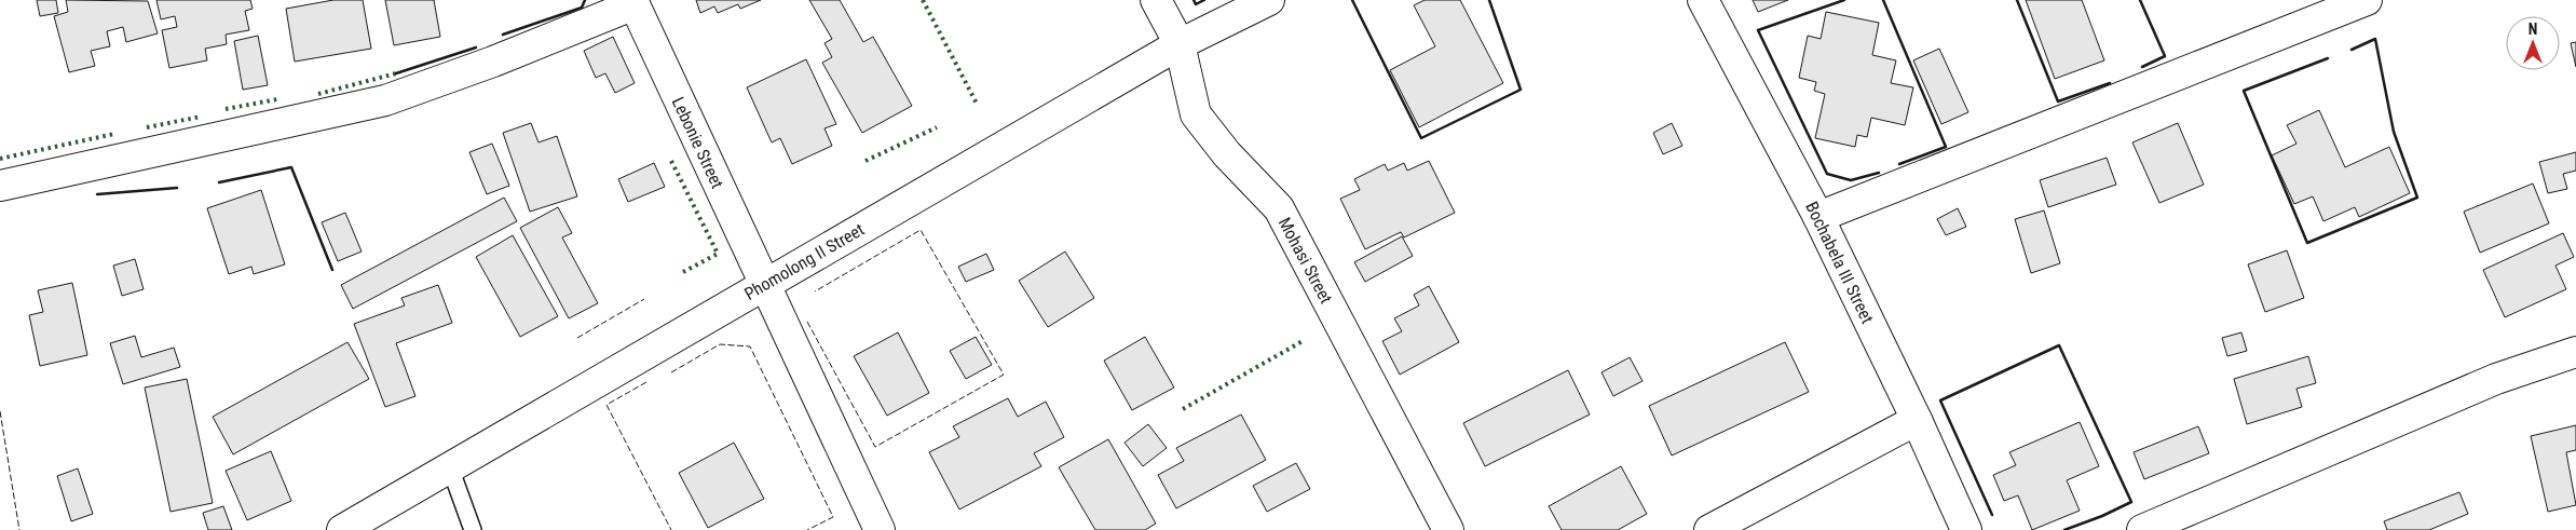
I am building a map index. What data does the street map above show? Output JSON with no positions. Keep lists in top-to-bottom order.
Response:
{
  "streets": {
    "street": [
      "Lebonie Street",
      "Mohasi Street",
      "Phomolong II Street",
      "Bochabela III Street"
    ]
  },
  "crossings": [
    ["Lebonie Street", "Phomolong II Street"],
    ["Mohasi Street", "Phomolong II Street"]
  ],
  "north": "top"
}
